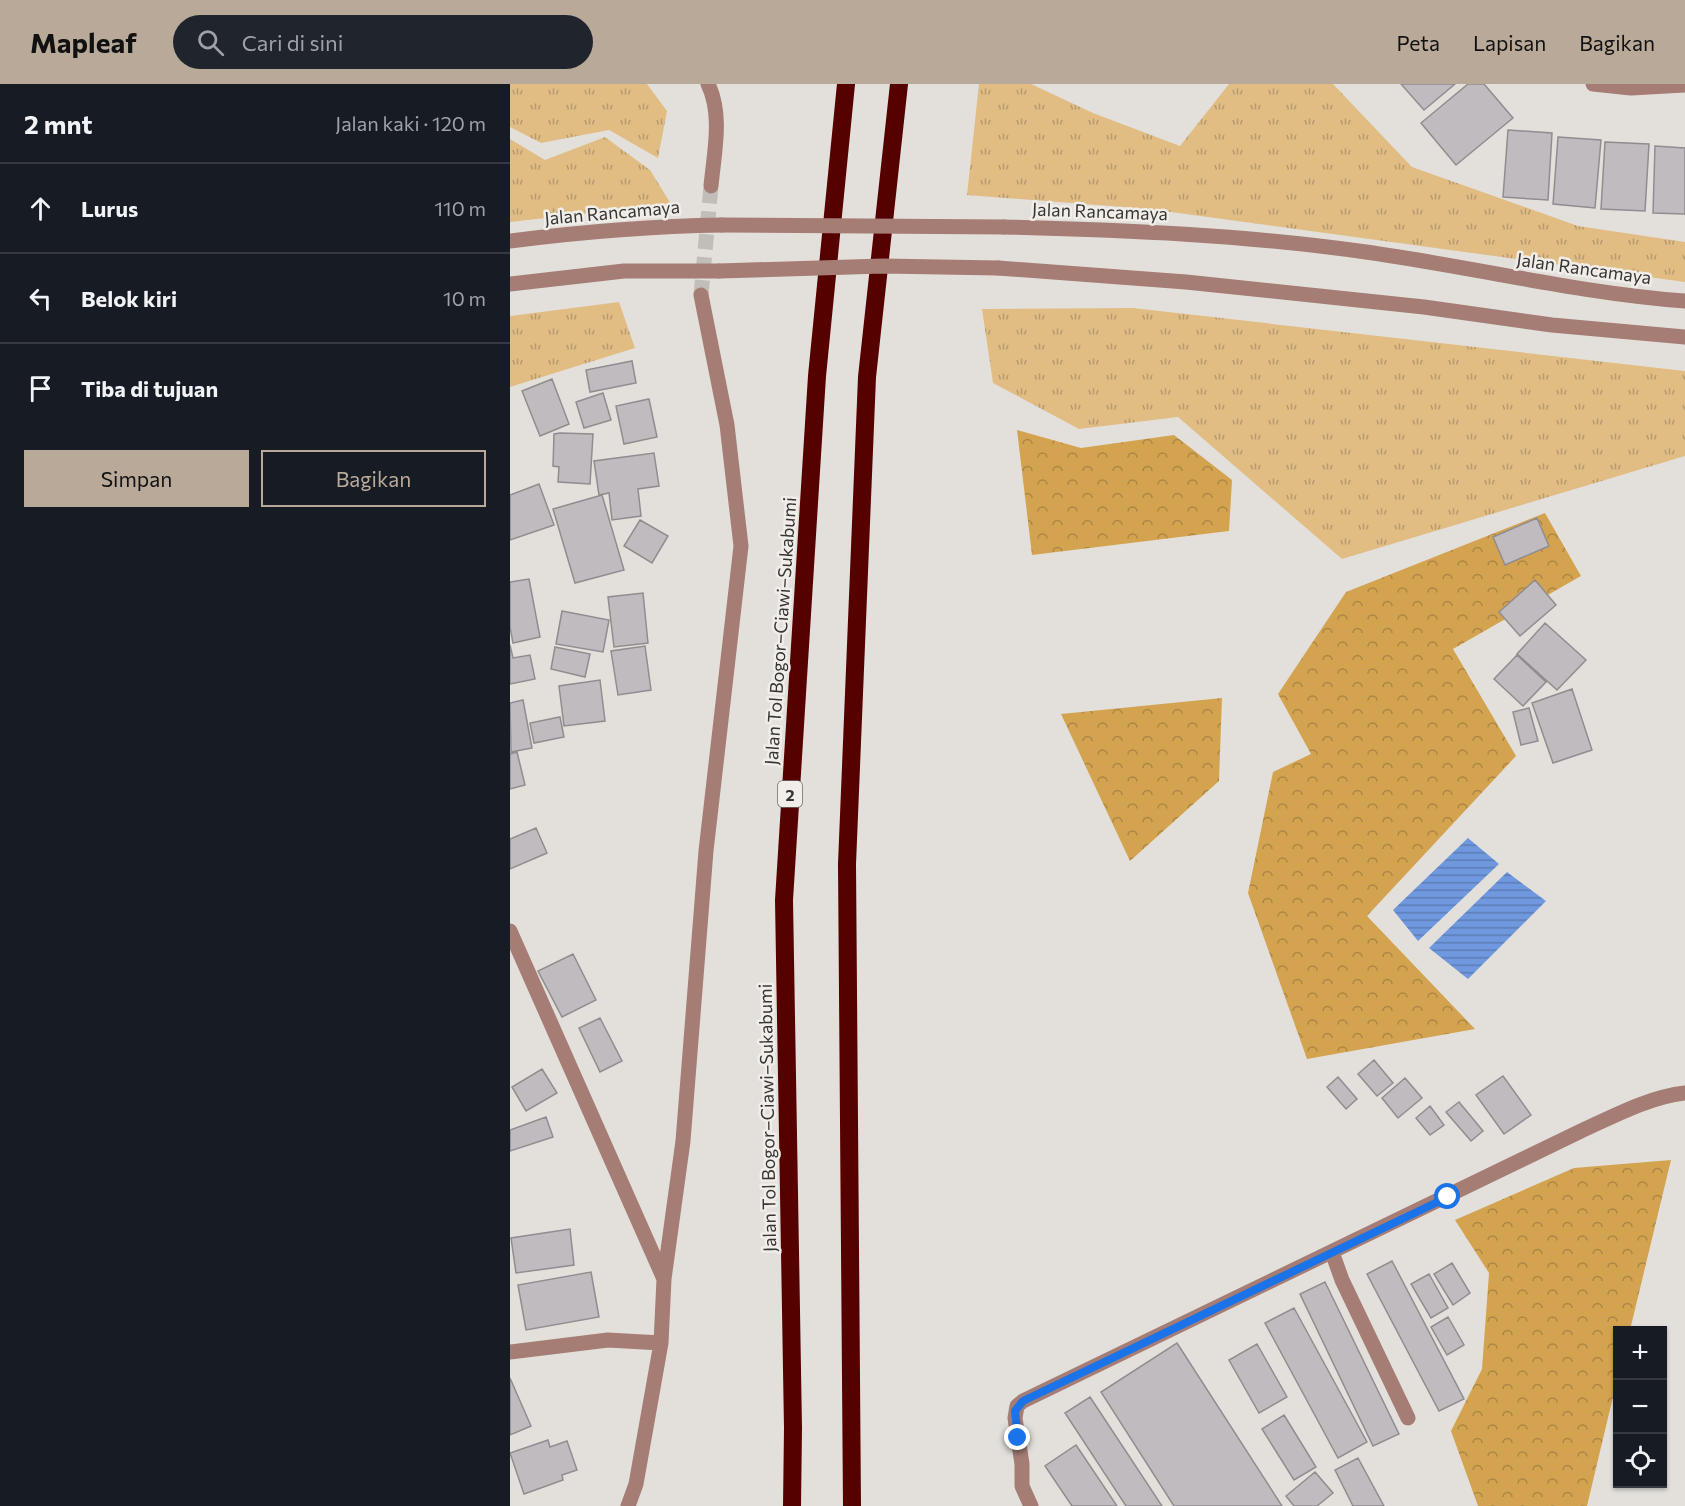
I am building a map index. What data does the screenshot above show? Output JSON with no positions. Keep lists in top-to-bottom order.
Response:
{
  "streets": {
    "highway": ["Jalan Tol Bogor–Ciawi–Sukabumi", "2"],
    "street": ["Jalan Rancamaya"]
  },
  "page": {
    "header": "Mapleaf",
    "search": "Cari di sini",
    "nav": ["Peta", "Lapisan", "Bagikan"],
    "heading": ["2 mnt", "Jalan kaki · 120 m"],
    "list": [
      ["Lurus", "110 m"],
      ["Belok kiri", "10 m"],
      "Tiba di tujuan"
    ],
    "buttons": ["Simpan", "Bagikan"],
    "map_buttons": ["+", "−"]
  }
}
